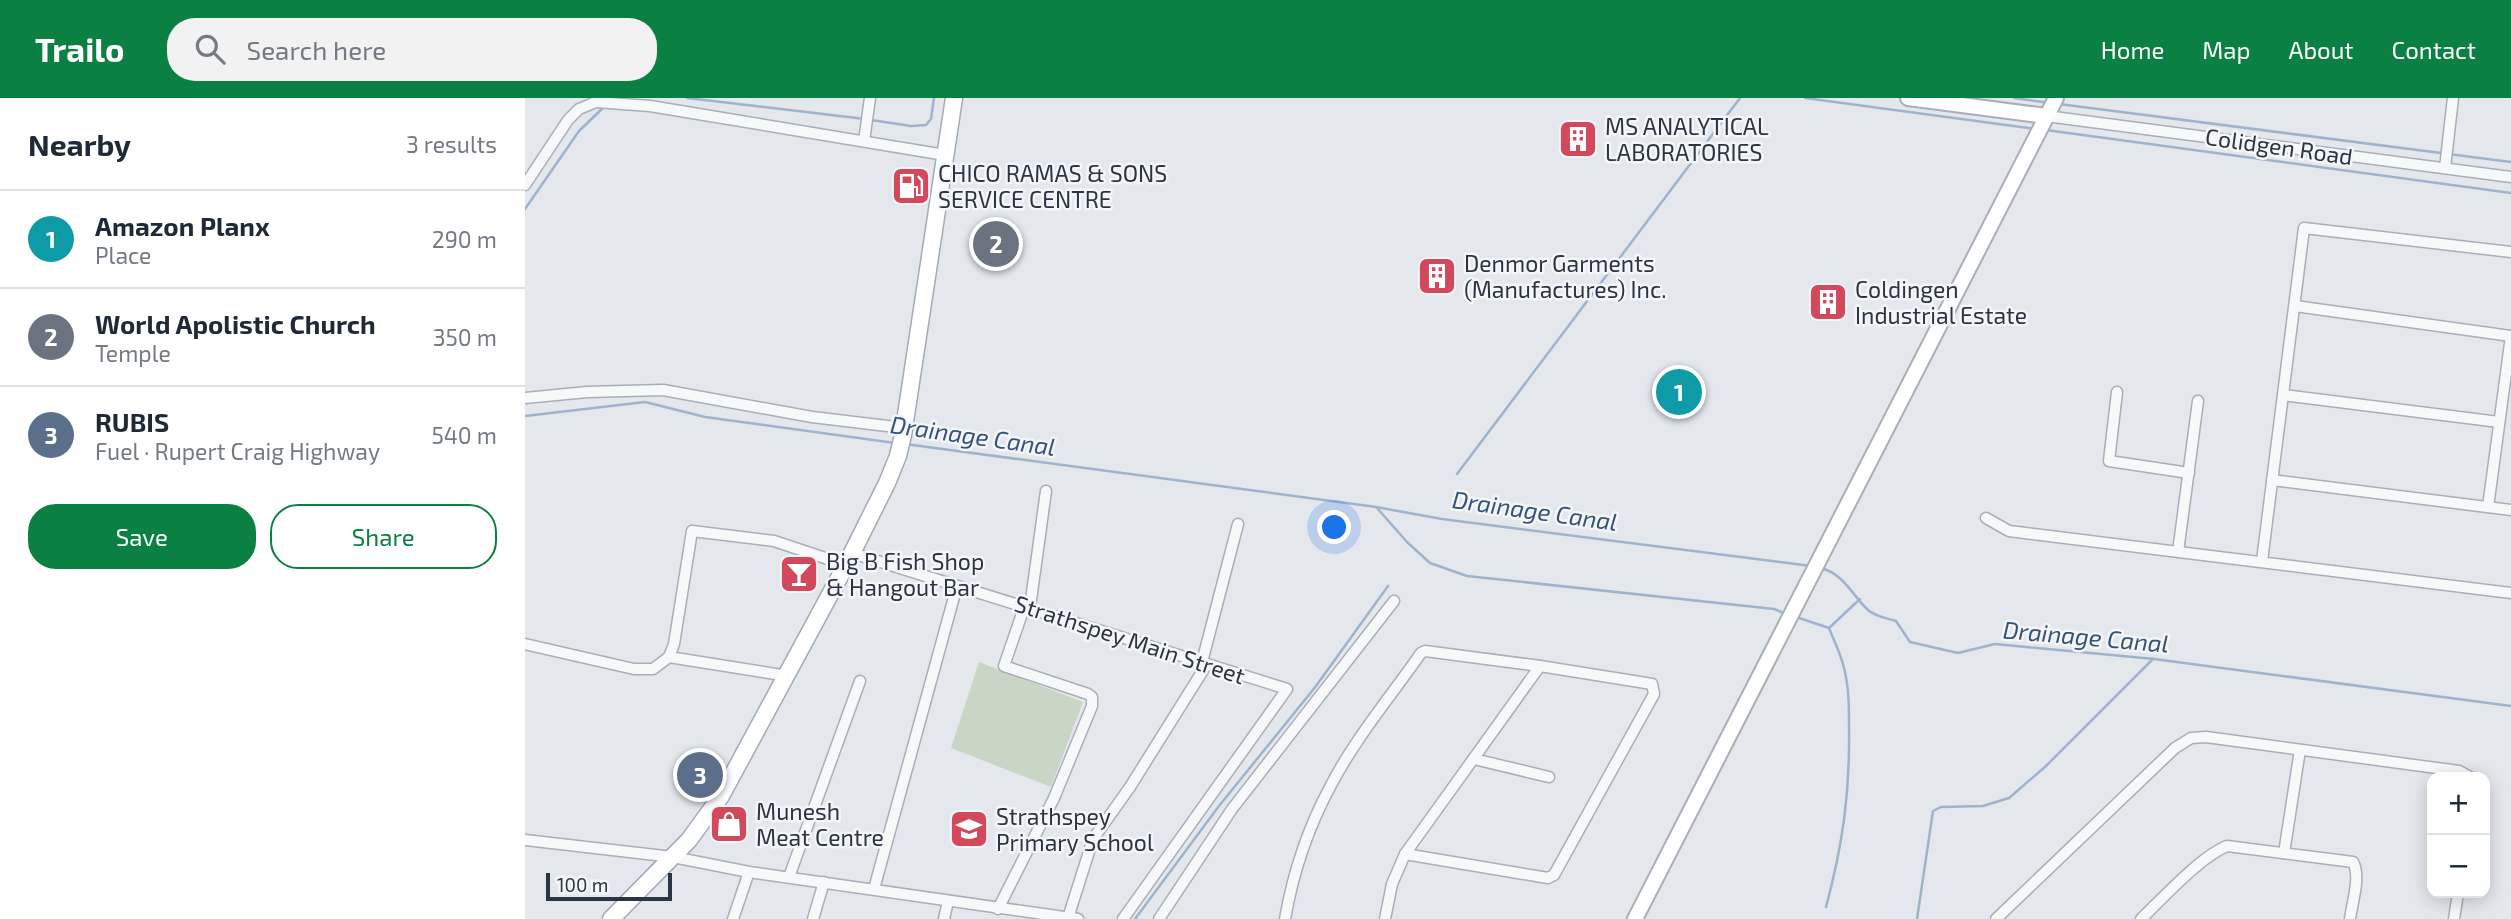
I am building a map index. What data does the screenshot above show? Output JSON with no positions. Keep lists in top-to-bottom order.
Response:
{
  "streets": {
    "street": ["Colidgen Road", "Strathspey Main Street"]
  },
  "water": ["Drainage Canal"],
  "places": {
    "building": ["MS ANALYTICAL LABORATORIES", "Denmor Garments (Manufactures) Inc.", "Coldingen Industrial Estate"],
    "fuel station": ["CHICO RAMAS & SONS SERVICE CENTRE"],
    "bar": ["Big B Fish Shop & Hangout Bar"],
    "shop": ["Munesh Meat Centre"],
    "school or university": ["Strathspey Primary School"]
  },
  "scale_bar": "100 m",
  "page": {
    "header": "Trailo",
    "search": "Search here",
    "nav": [
      "Home",
      "Map",
      "About",
      "Contact"
    ],
    "heading": ["Nearby", "3 results"],
    "list": [
      {
        "mark": "1",
        "name": "Amazon Planx",
        "note": "Place",
        "value": "290 m"
      },
      {
        "mark": "2",
        "name": "World Apolistic Church",
        "note": "Temple",
        "value": "350 m"
      },
      {
        "mark": "3",
        "name": "RUBIS",
        "note": "Fuel · Rupert Craig Highway",
        "value": "540 m"
      }
    ],
    "pins": ["2", "1", "3"],
    "buttons": ["Save", "Share"],
    "map_buttons": ["+", "−"],
    "scale": "100 m"
  }
}
